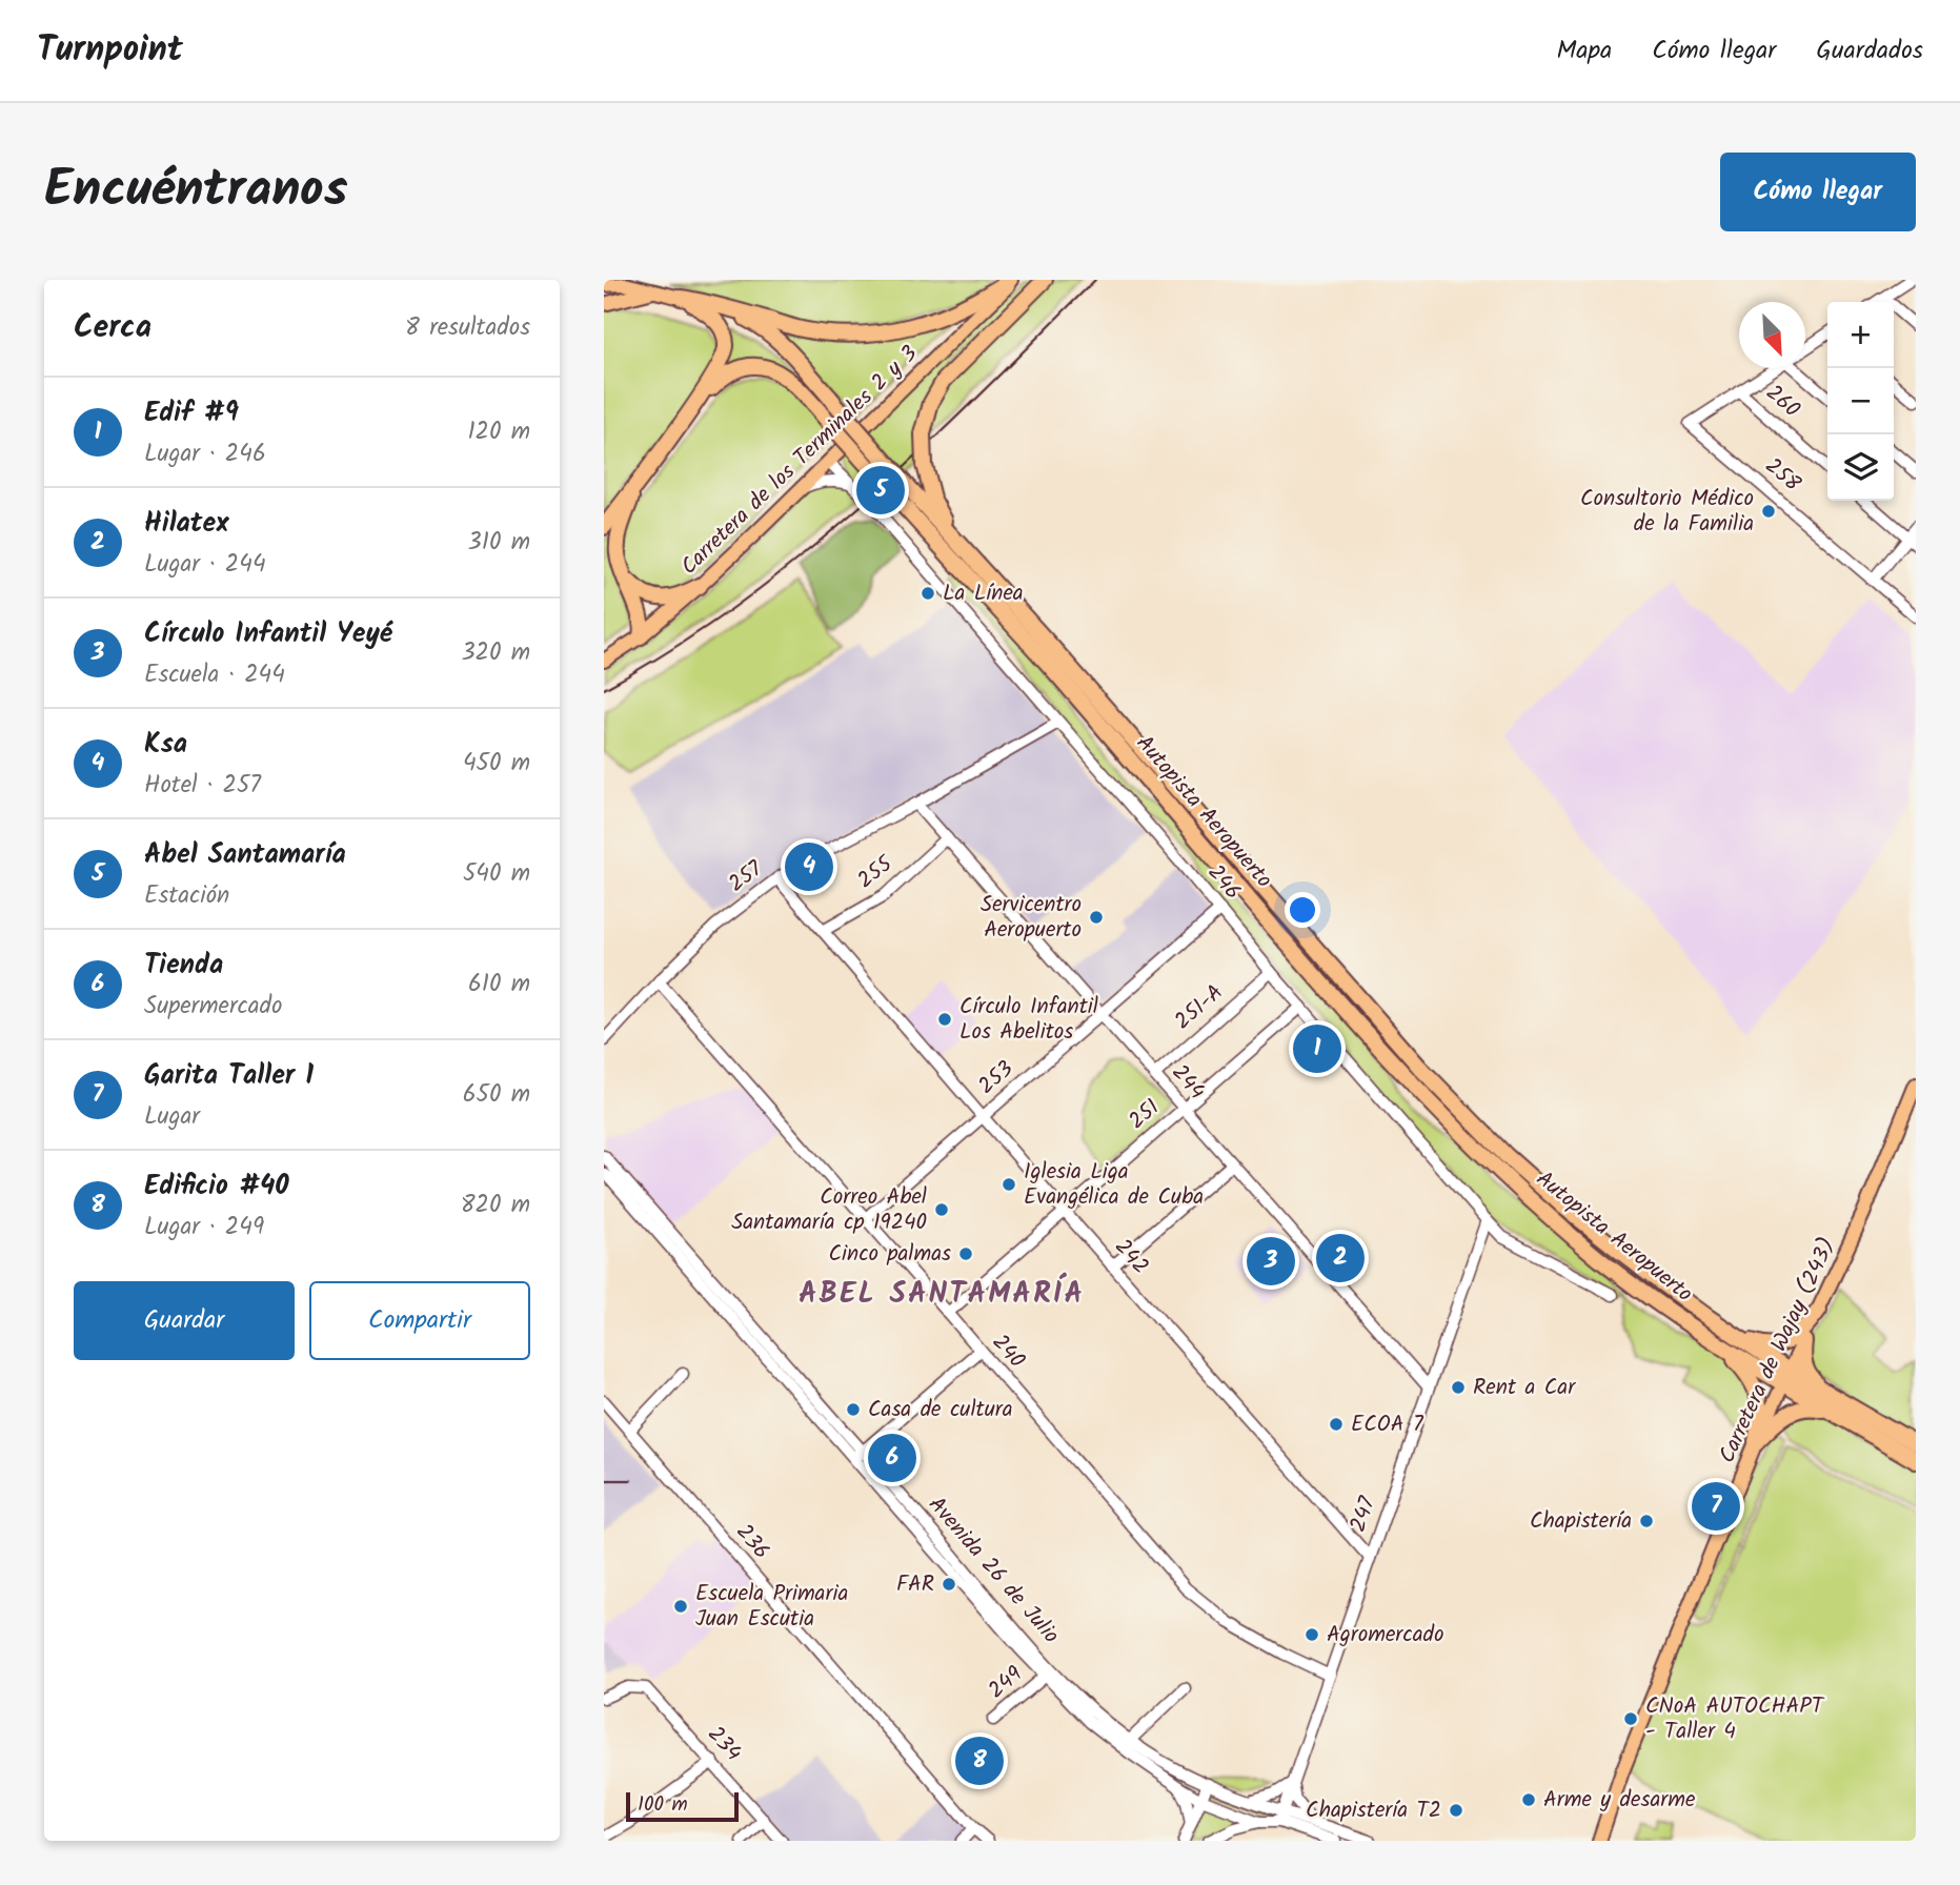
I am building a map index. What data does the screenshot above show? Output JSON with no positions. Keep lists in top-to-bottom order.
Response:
{
  "streets": {
    "highway": ["Autopista Aeropuerto"],
    "main road": ["Carretera de los Terminales 2 y 3", "Carretera de Wajay (243)"],
    "street": [
      "260",
      "258",
      "255",
      "257",
      "246",
      "251-A",
      "253",
      "244",
      "251",
      "242",
      "240",
      "247",
      "236",
      "Avenida 26 de Julio",
      "249",
      "234"
    ]
  },
  "crossings": [
    ["260", "258"],
    ["Carretera de los Terminales 2 y 3", "246"],
    ["Autopista Aeropuerto", "Carretera de Wajay (243)"],
    ["255", "244"],
    ["255", "242"],
    ["257", "246"],
    ["257", "244"],
    ["257", "242"],
    ["257", "240"],
    ["246", "251-A"],
    ["246", "253"],
    ["246", "251"],
    ["246", "247"],
    ["251-A", "244"],
    ["253", "244"],
    ["253", "242"],
    ["253", "240"],
    ["244", "251"],
    ["244", "247"],
    ["251", "242"],
    ["251", "240"],
    ["242", "247"],
    ["240", "247"],
    ["247", "Avenida 26 de Julio"],
    ["Avenida 26 de Julio", "249"]
  ],
  "districts": ["ABEL SANTAMARÍA"],
  "places": [
    "Consultorio Médico de la Familia",
    "La Línea",
    "Servicentro Aeropuerto",
    "Círculo Infantil Los Abelitos",
    "Iglesia Liga Evangélica de Cuba",
    "Correo Abel Santamaría cp 19240",
    "Cinco palmas",
    "Rent a Car",
    "Casa de cultura",
    "ECOA 7",
    "Chapistería",
    "FAR",
    "Escuela Primaria Juan Escutia",
    "Agromercado",
    "CNoA AUTOCHAPT - Taller 4",
    "Arme y desarme",
    "Chapistería T2"
  ],
  "scale_bar": "100 m",
  "north": "bottom right",
  "page": {
    "header": "Turnpoint",
    "nav": ["Mapa", "Cómo llegar", "Guardados"],
    "title": "Encuéntranos",
    "buttons": [
      "Cómo llegar",
      ["Guardar", "Compartir"]
    ],
    "heading": ["Cerca", "8 resultados"],
    "map_buttons": ["+", "−"],
    "list": [
      {
        "mark": "1",
        "name": "Edif #9",
        "note": "Lugar · 246",
        "value": "120 m"
      },
      {
        "mark": "2",
        "name": "Hilatex",
        "note": "Lugar · 244",
        "value": "310 m"
      },
      {
        "mark": "3",
        "name": "Círculo Infantil Yeyé",
        "note": "Escuela · 244",
        "value": "320 m"
      },
      {
        "mark": "4",
        "name": "Ksa",
        "note": "Hotel · 257",
        "value": "450 m"
      },
      {
        "mark": "5",
        "name": "Abel Santamaría",
        "note": "Estación",
        "value": "540 m"
      },
      {
        "mark": "6",
        "name": "Tienda",
        "note": "Supermercado",
        "value": "610 m"
      },
      {
        "mark": "7",
        "name": "Garita Taller 1",
        "note": "Lugar",
        "value": "650 m"
      },
      {
        "mark": "8",
        "name": "Edificio #40",
        "note": "Lugar · 249",
        "value": "820 m"
      }
    ],
    "pins": [
      "5",
      "4",
      "1",
      "2",
      "3",
      "6",
      "7",
      "8"
    ],
    "scale": "100 m"
  }
}
